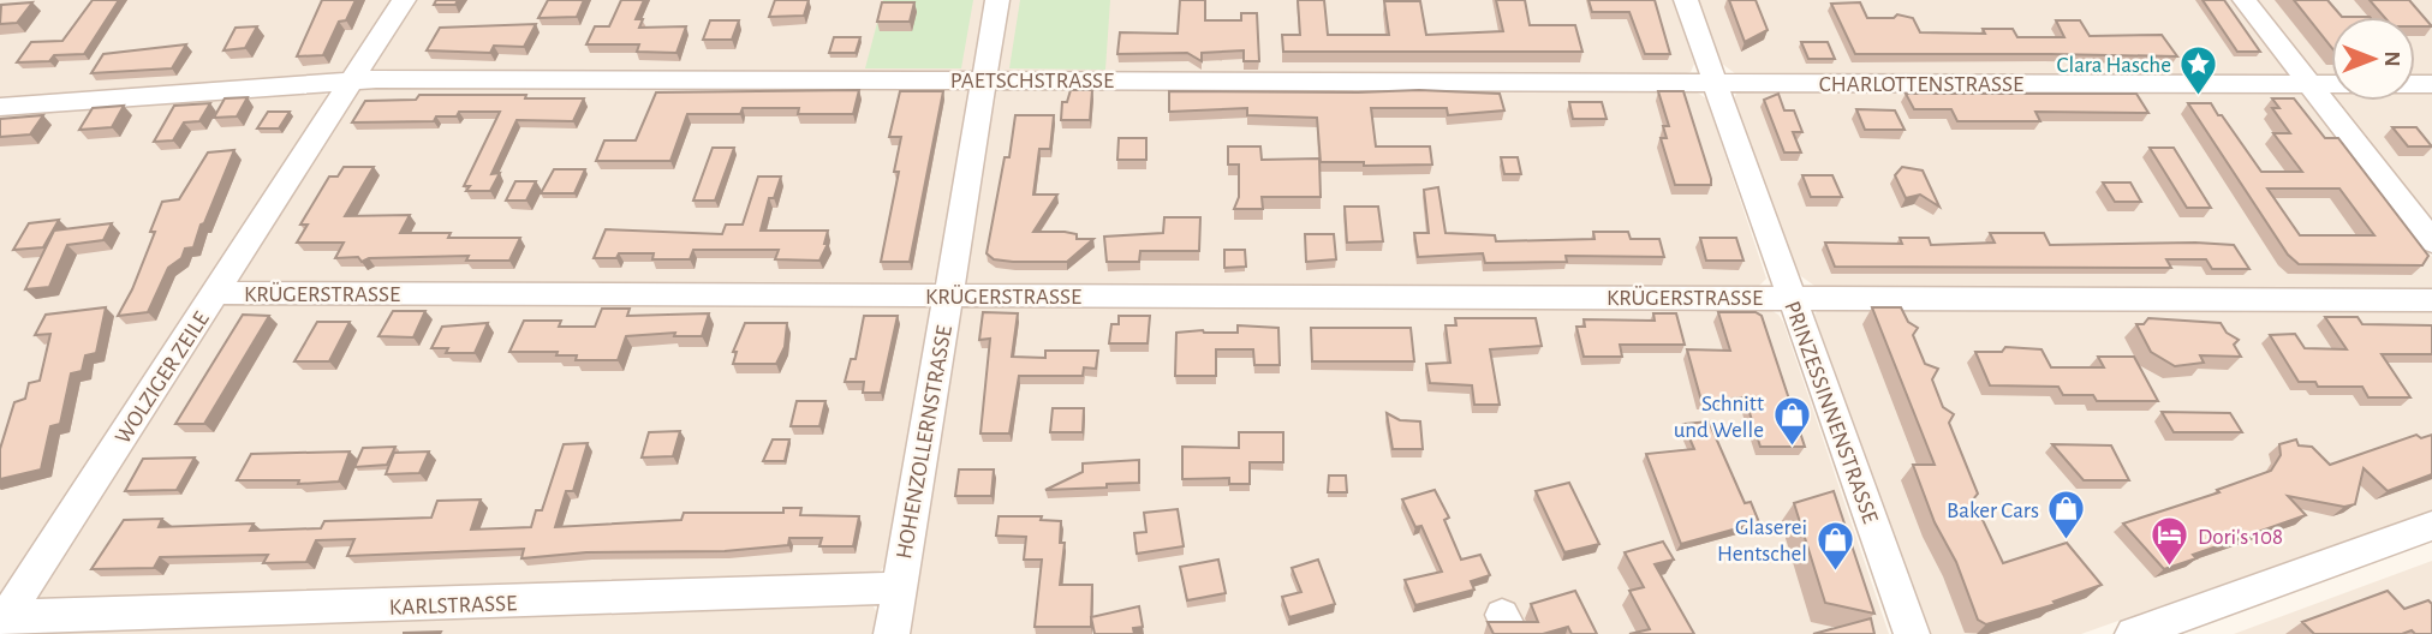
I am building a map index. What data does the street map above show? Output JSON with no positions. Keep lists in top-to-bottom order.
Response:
{
  "streets": {
    "street": [
      "PAETSCHSTRASSE",
      "CHARLOTTENSTRASSE",
      "KRÜGERSTRASSE",
      "WOLZIGER ZEILE",
      "PRINZESSINNENSTRASSE",
      "HOHENZOLLERNSTRASSE",
      "KARLSTRASSE"
    ]
  },
  "crossings": [
    ["PAETSCHSTRASSE", "CHARLOTTENSTRASSE"],
    ["PAETSCHSTRASSE", "WOLZIGER ZEILE"],
    ["PAETSCHSTRASSE", "PRINZESSINNENSTRASSE"],
    ["PAETSCHSTRASSE", "HOHENZOLLERNSTRASSE"],
    ["CHARLOTTENSTRASSE", "PRINZESSINNENSTRASSE"],
    ["KRÜGERSTRASSE", "WOLZIGER ZEILE"],
    ["KRÜGERSTRASSE", "PRINZESSINNENSTRASSE"],
    ["KRÜGERSTRASSE", "HOHENZOLLERNSTRASSE"],
    ["WOLZIGER ZEILE", "KARLSTRASSE"],
    ["HOHENZOLLERNSTRASSE", "KARLSTRASSE"]
  ],
  "places": {
    "place": ["Clara Hasche"],
    "shop": ["Schnitt und Welle", "Baker Cars", "Glaserei Hentschel"],
    "hotel": ["Dori's 108"]
  },
  "north": "right"
}
